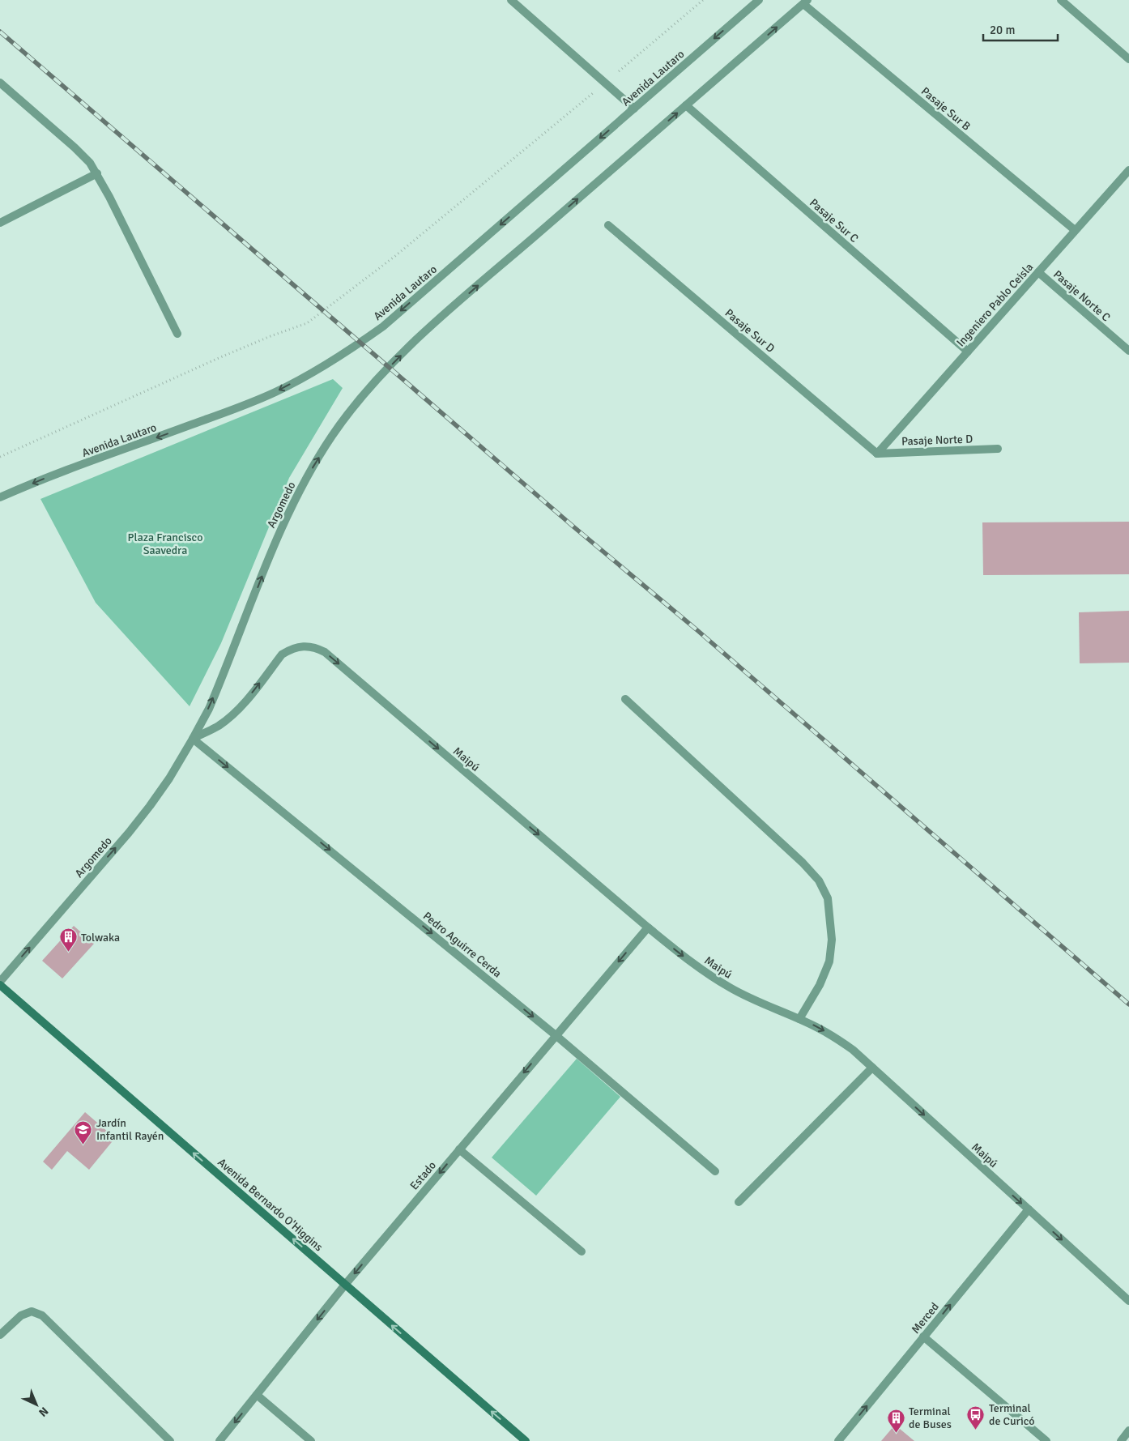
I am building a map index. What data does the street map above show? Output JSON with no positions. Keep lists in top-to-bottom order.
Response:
{
  "streets": {
    "main road": ["Avenida Bernardo O'Higgins"],
    "street": [
      "Avenida Lautaro",
      "Pasaje Sur B",
      "Pasaje Sur C",
      "Pasaje Norte C",
      "Ingeniero Pablo Ceisla",
      "Pasaje Sur D",
      "Pasaje Norte D",
      "Argomedo",
      "Maipú",
      "Pedro Aguirre Cerda",
      "Estado",
      "Merced"
    ]
  },
  "crossings": [
    ["Pasaje Sur B", "Ingeniero Pablo Ceisla"],
    ["Pasaje Sur C", "Ingeniero Pablo Ceisla"],
    ["Pasaje Sur C", "Argomedo"],
    ["Pasaje Norte C", "Ingeniero Pablo Ceisla"],
    ["Ingeniero Pablo Ceisla", "Pasaje Sur D"],
    ["Ingeniero Pablo Ceisla", "Pasaje Norte D"],
    ["Pasaje Sur D", "Pasaje Norte D"],
    ["Argomedo", "Maipú"],
    ["Argomedo", "Pedro Aguirre Cerda"],
    ["Maipú", "Pedro Aguirre Cerda"],
    ["Maipú", "Estado"],
    ["Maipú", "Merced"],
    ["Pedro Aguirre Cerda", "Estado"],
    ["Estado", "Avenida Bernardo O'Higgins"]
  ],
  "one_way": [
    "Avenida Lautaro",
    "Argomedo",
    "Maipú",
    "Pedro Aguirre Cerda",
    "Estado",
    "Avenida Bernardo O'Higgins",
    "Merced"
  ],
  "parks": ["Plaza Francisco Saavedra"],
  "places": {
    "building": ["Tolwaka", "Terminal de Buses"],
    "school or university": ["Jardín Infantil Rayén"],
    "bus stop": ["Terminal de Curicó"]
  },
  "scale_bar": "20 m",
  "north": "bottom right"
}
